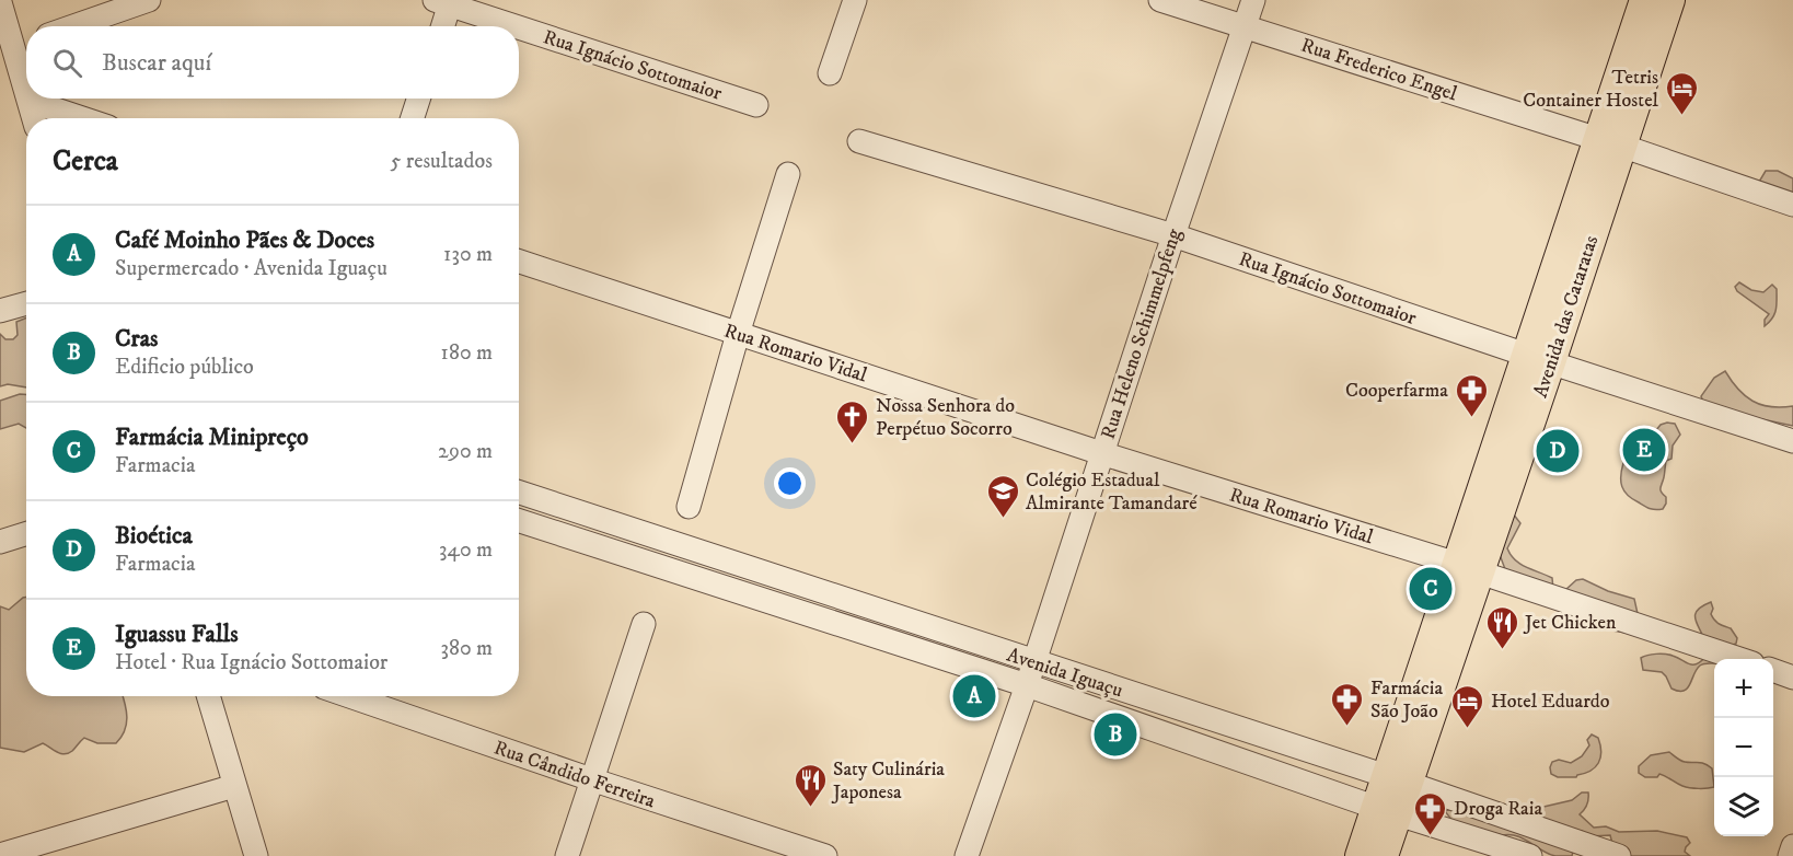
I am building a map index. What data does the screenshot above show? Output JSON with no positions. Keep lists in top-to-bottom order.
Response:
{
  "streets": {
    "main road": ["Avenida das Cataratas"],
    "street": [
      "Rua Ignácio Sottomaior",
      "Rua Frederico Engel",
      "Rua Heleno Schimmelpfeng",
      "Rua Romario Vidal",
      "Avenida Iguaçu",
      "Rua Cândido Ferreira"
    ]
  },
  "crossings": [
    ["Rua Ignácio Sottomaior", "Avenida das Cataratas"],
    ["Rua Ignácio Sottomaior", "Rua Heleno Schimmelpfeng"],
    ["Rua Frederico Engel", "Avenida das Cataratas"],
    ["Rua Frederico Engel", "Rua Heleno Schimmelpfeng"],
    ["Avenida das Cataratas", "Rua Romario Vidal"],
    ["Avenida das Cataratas", "Avenida Iguaçu"],
    ["Rua Heleno Schimmelpfeng", "Rua Romario Vidal"],
    ["Rua Heleno Schimmelpfeng", "Avenida Iguaçu"]
  ],
  "places": {
    "hotel": ["Tetris Container Hostel", "Hotel Eduardo"],
    "pharmacy": ["Cooperfarma", "Farmácia São João", "Droga Raia"],
    "church": ["Nossa Senhora do Perpétuo Socorro"],
    "school or university": ["Colégio Estadual Almirante Tamandaré"],
    "restaurant": ["Jet Chicken", "Saty Culinária Japonesa"]
  },
  "page": {
    "search": "Buscar aquí",
    "heading": ["Cerca", "5 resultados"],
    "list": [
      {
        "mark": "A",
        "name": "Café Moinho Pães & Doces",
        "note": "Supermercado · Avenida Iguaçu",
        "value": "130 m"
      },
      {
        "mark": "B",
        "name": "Cras",
        "note": "Edificio público",
        "value": "180 m"
      },
      {
        "mark": "C",
        "name": "Farmácia Minipreço",
        "note": "Farmacia",
        "value": "290 m"
      },
      {
        "mark": "D",
        "name": "Bioética",
        "note": "Farmacia",
        "value": "340 m"
      },
      {
        "mark": "E",
        "name": "Iguassu Falls",
        "note": "Hotel · Rua Ignácio Sottomaior",
        "value": "380 m"
      }
    ],
    "pins": [
      "E",
      "D",
      "C",
      "A",
      "B"
    ],
    "map_buttons": ["+", "−"]
  }
}
